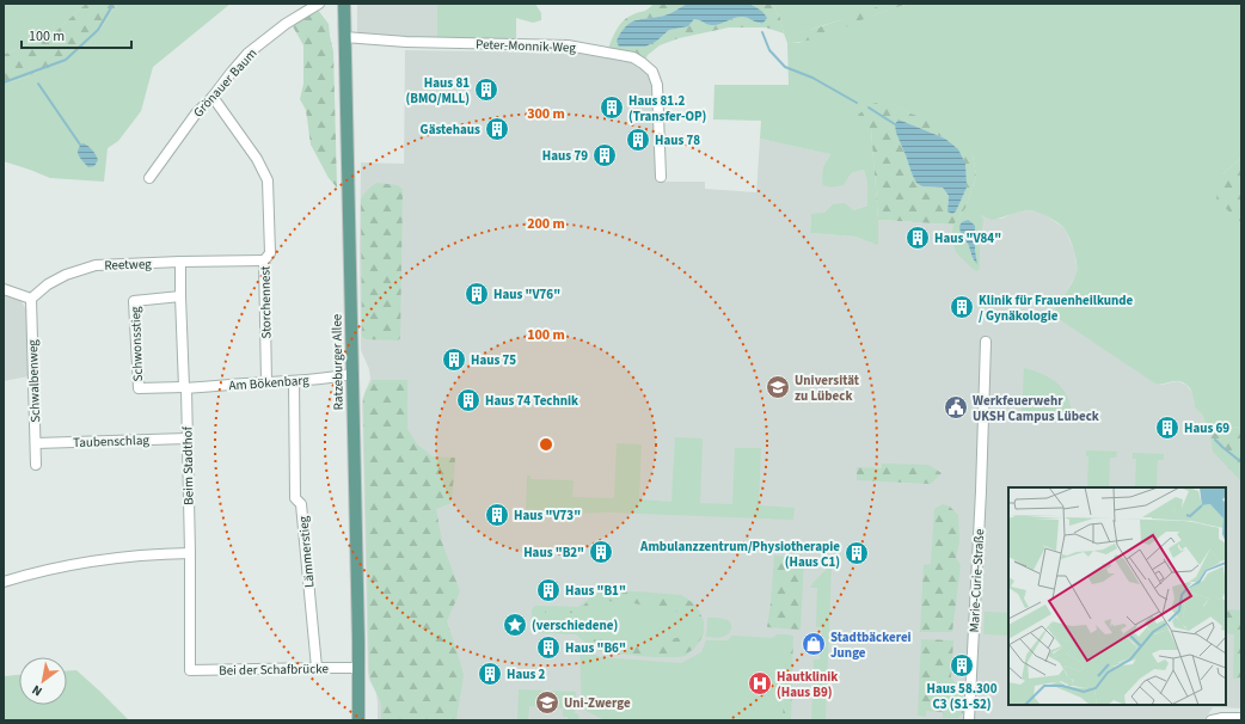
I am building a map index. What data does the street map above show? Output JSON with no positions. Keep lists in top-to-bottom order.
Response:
{
  "streets": {
    "main road": ["Ratzeburger Allee"],
    "street": [
      "Peter-Monnik-Weg",
      "Grönauer Baum",
      "Reetweg",
      "Storchennest",
      "Schwonsstieg",
      "Schwalbenweg",
      "Am Bökenbarg",
      "Taubenschlag",
      "Beim Stadthof",
      "Lämmerstieg",
      "Marie-Curie-Straße",
      "Bei der Schafbrücke"
    ]
  },
  "crossings": [
    ["Peter-Monnik-Weg", "Ratzeburger Allee"],
    ["Grönauer Baum", "Storchennest"],
    ["Reetweg", "Storchennest"],
    ["Reetweg", "Schwalbenweg"],
    ["Reetweg", "Beim Stadthof"],
    ["Storchennest", "Am Bökenbarg"],
    ["Schwonsstieg", "Am Bökenbarg"],
    ["Schwonsstieg", "Beim Stadthof"],
    ["Ratzeburger Allee", "Am Bökenbarg"],
    ["Ratzeburger Allee", "Bei der Schafbrücke"],
    ["Schwalbenweg", "Taubenschlag"],
    ["Am Bökenbarg", "Beim Stadthof"],
    ["Am Bökenbarg", "Lämmerstieg"],
    ["Taubenschlag", "Beim Stadthof"],
    ["Beim Stadthof", "Bei der Schafbrücke"],
    ["Lämmerstieg", "Bei der Schafbrücke"]
  ],
  "places": {
    "building": [
      "Haus 81 (BMO/MLL)",
      "Haus 81.2 (Transfer-OP)",
      "Gästehaus",
      "Haus 78",
      "Haus 79",
      "Haus \"V84\"",
      "Haus \"V76\"",
      "Klinik für Frauenheilkunde / Gynäkologie",
      "Haus 75",
      "Haus 74 Technik",
      "Haus 69",
      "Haus \"V73\"",
      "Haus \"B2\"",
      "Ambulanzzentrum/Physiotherapie (Haus C1)",
      "Haus \"B1\"",
      "Haus \"B6\"",
      "Haus 58.300 C3 (S1-S2)",
      "Haus 2"
    ],
    "school or university": ["Universität zu Lübeck", "Uni-Zwerge"],
    "public building": ["Werkfeuerwehr UKSH Campus Lübeck"],
    "place": ["(verschiedene)"],
    "shop": ["Stadtbäckerei Junge"],
    "hospital": ["Hautklinik (Haus B9)"]
  },
  "scale_bar": "100 m",
  "north": "bottom left",
  "rings": ["300 m", "200 m", "100 m"]
}
